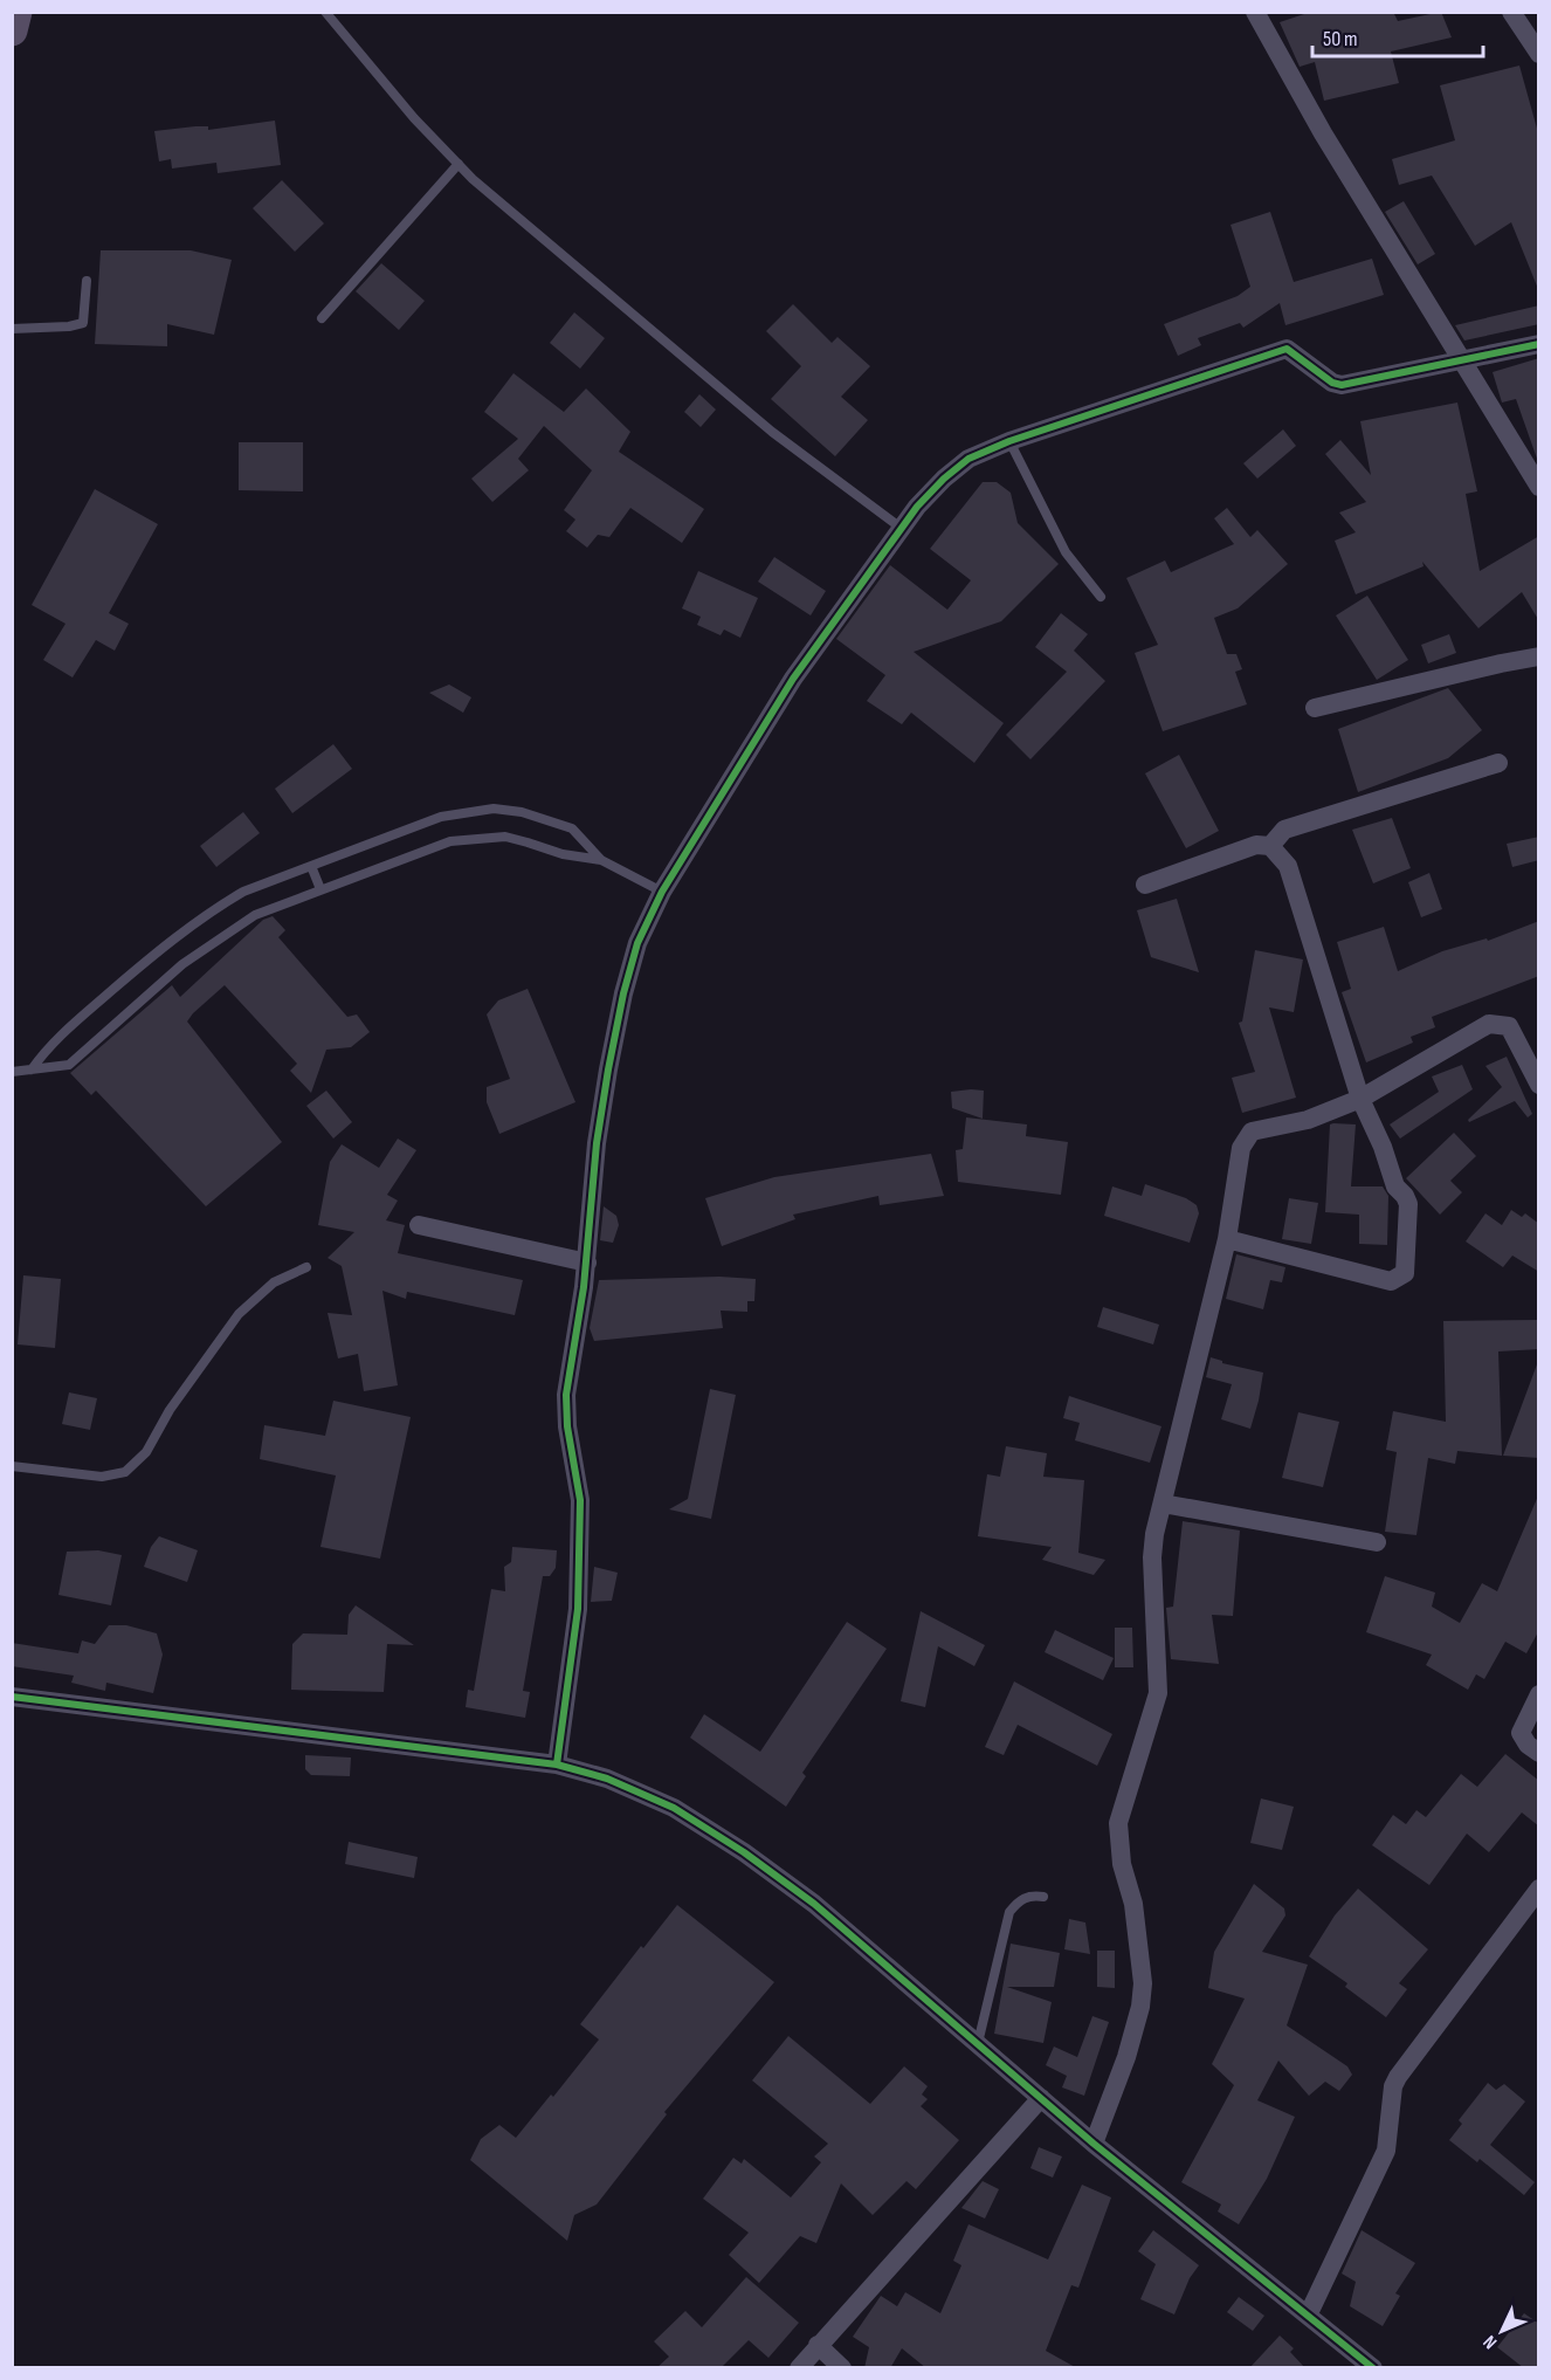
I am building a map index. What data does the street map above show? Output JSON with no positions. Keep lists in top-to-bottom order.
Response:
{
  "scale_bar": "50 m",
  "north": "bottom left"
}
